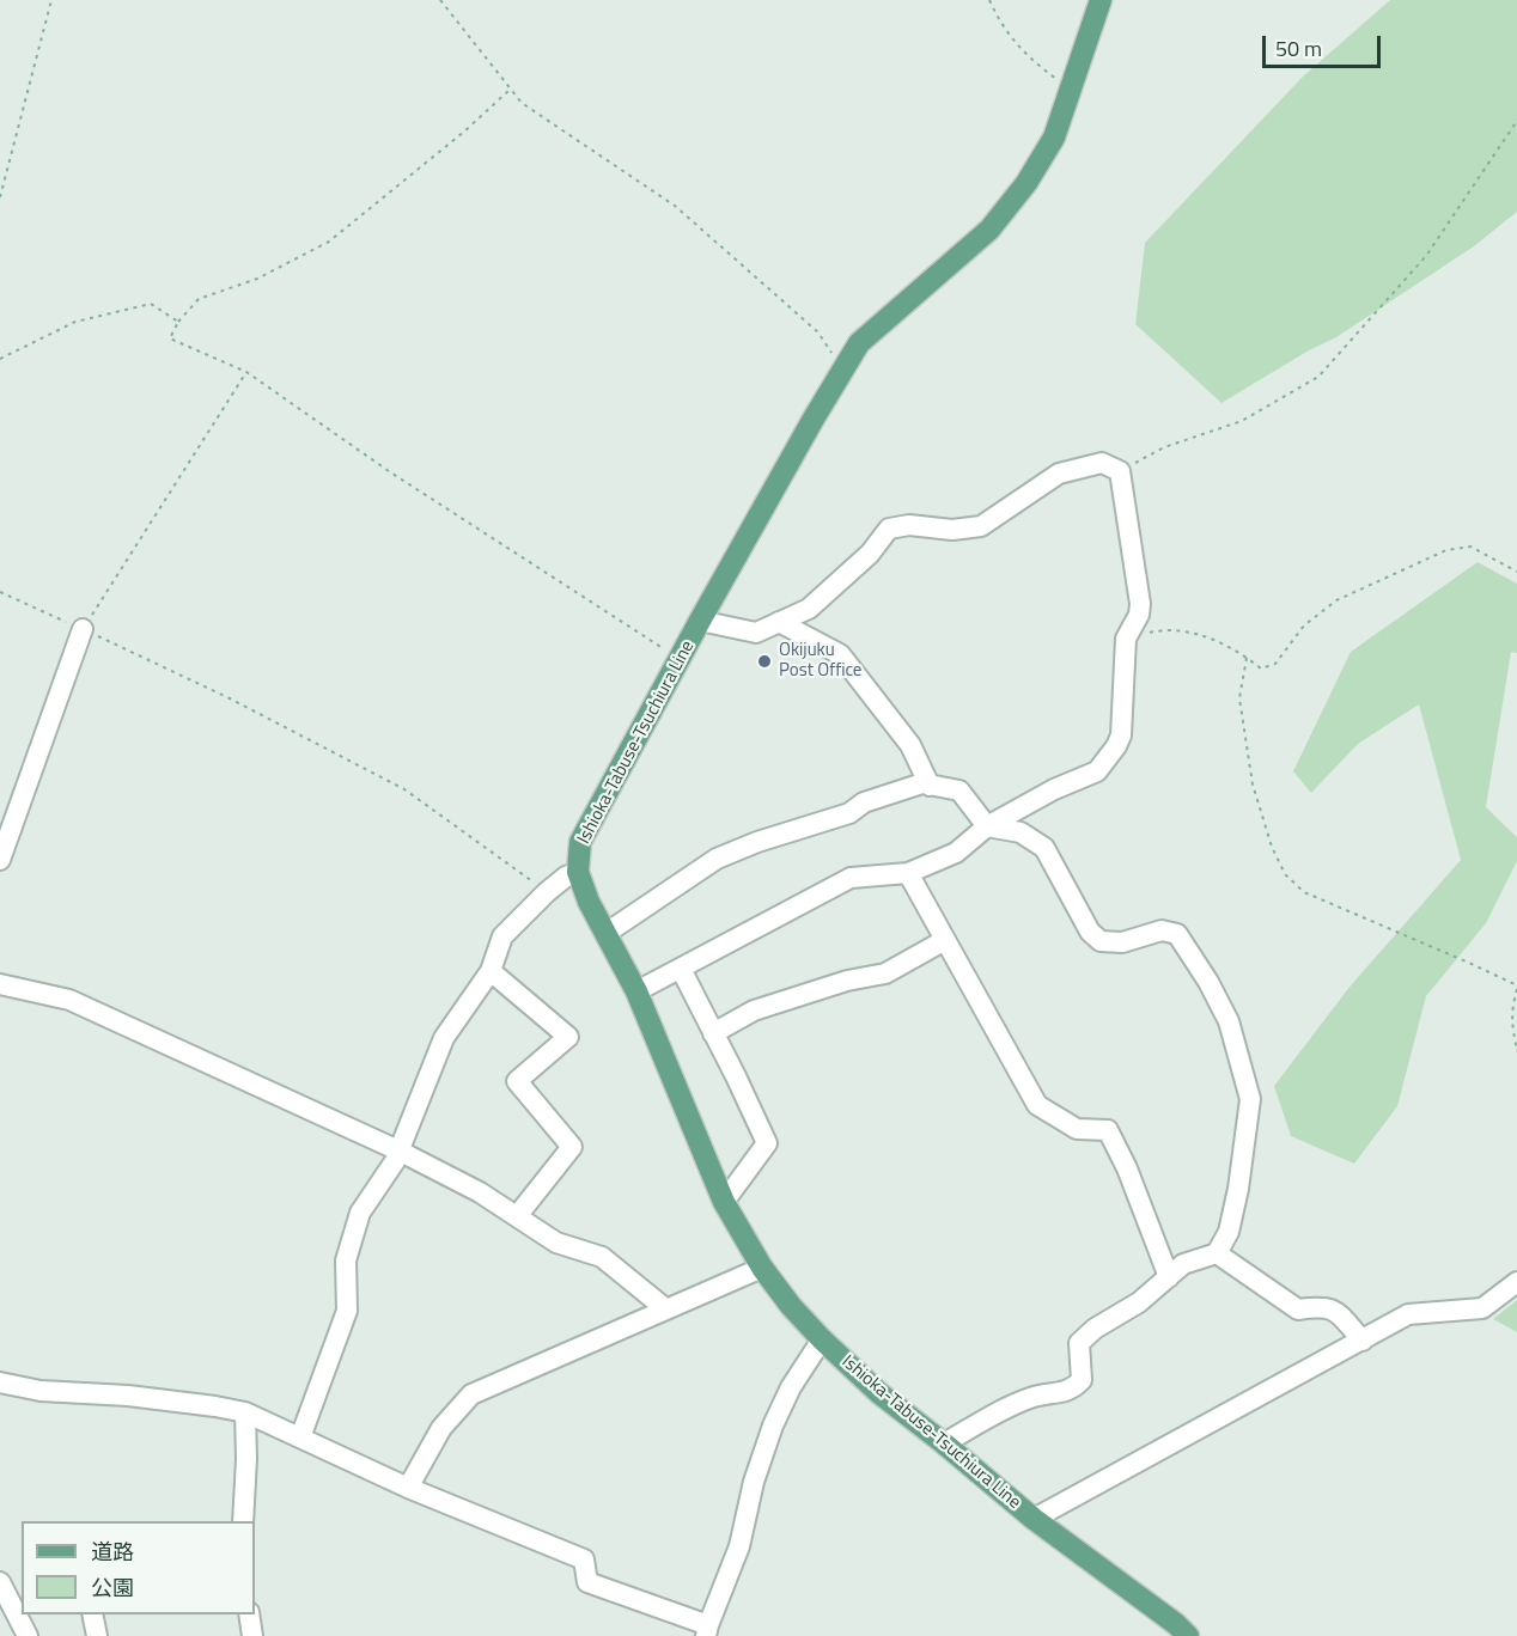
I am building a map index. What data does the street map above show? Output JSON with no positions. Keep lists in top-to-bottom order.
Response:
{
  "streets": {
    "main road": ["Ishioka-Tabuse-Tsuchiura Line"]
  },
  "places": ["Okijuku Post Office"],
  "legend": ["道路", "公園"],
  "scale_bar": "50 m"
}
